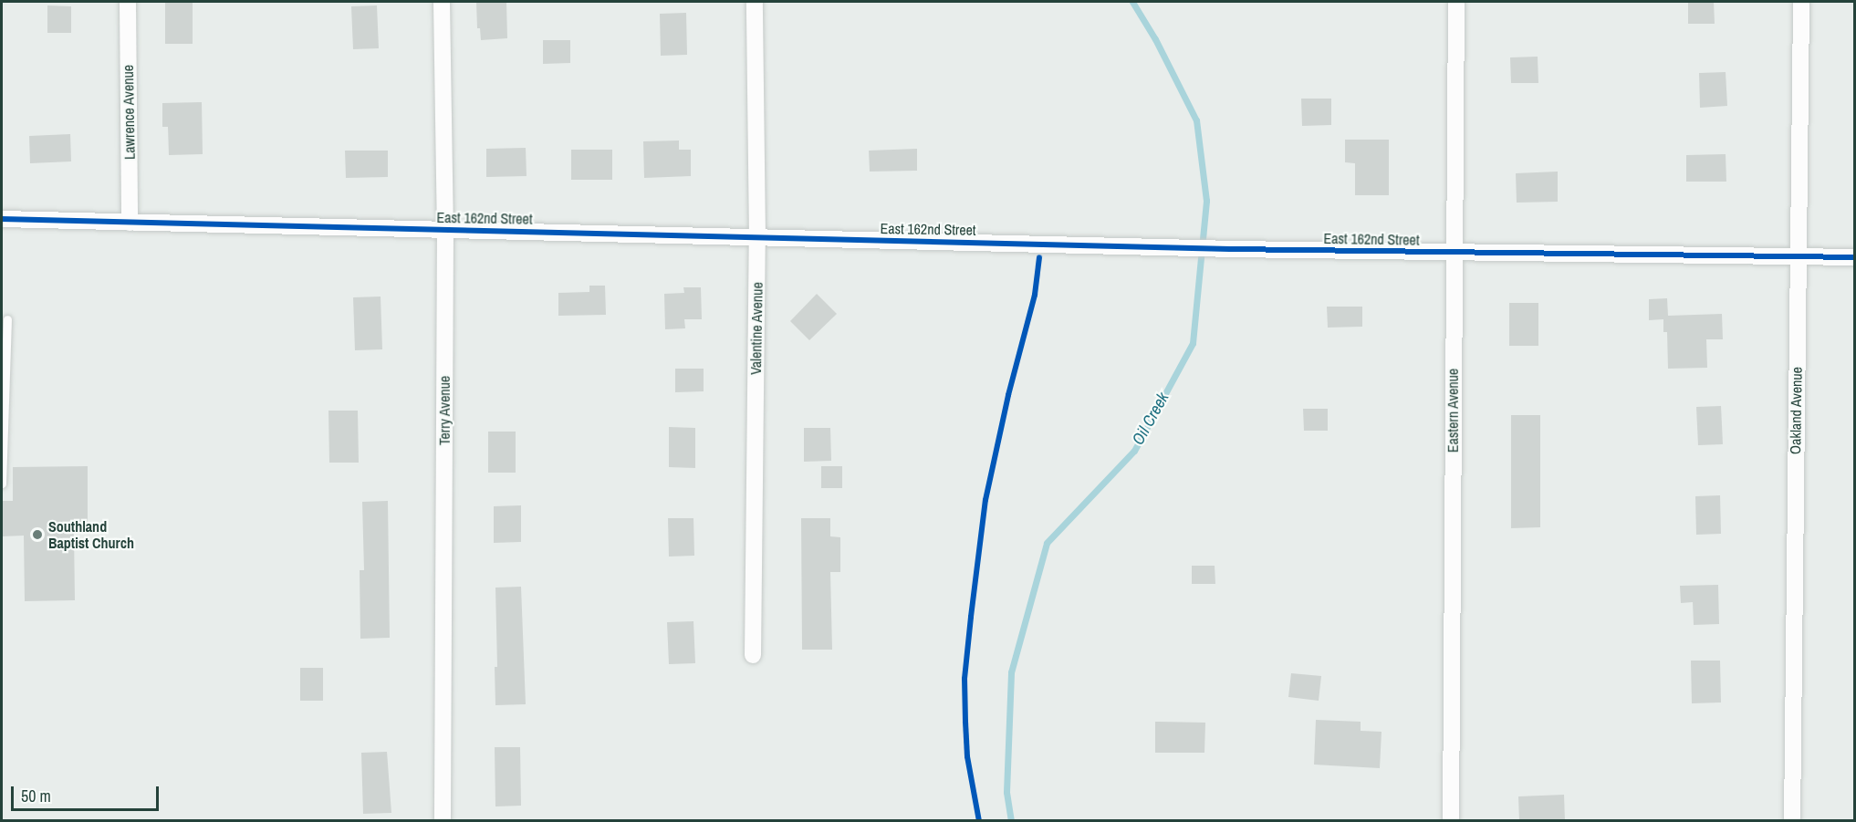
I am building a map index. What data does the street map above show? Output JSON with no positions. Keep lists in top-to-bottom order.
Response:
{
  "streets": {
    "street": [
      "Lawrence Avenue",
      "East 162nd Street",
      "Valentine Avenue",
      "Terry Avenue",
      "Eastern Avenue",
      "Oakland Avenue"
    ]
  },
  "crossings": [
    ["Lawrence Avenue", "East 162nd Street"],
    ["East 162nd Street", "Valentine Avenue"],
    ["East 162nd Street", "Terry Avenue"],
    ["East 162nd Street", "Eastern Avenue"],
    ["East 162nd Street", "Oakland Avenue"]
  ],
  "water": ["Oil Creek"],
  "places": ["Southland Baptist Church"],
  "scale_bar": "50 m"
}
